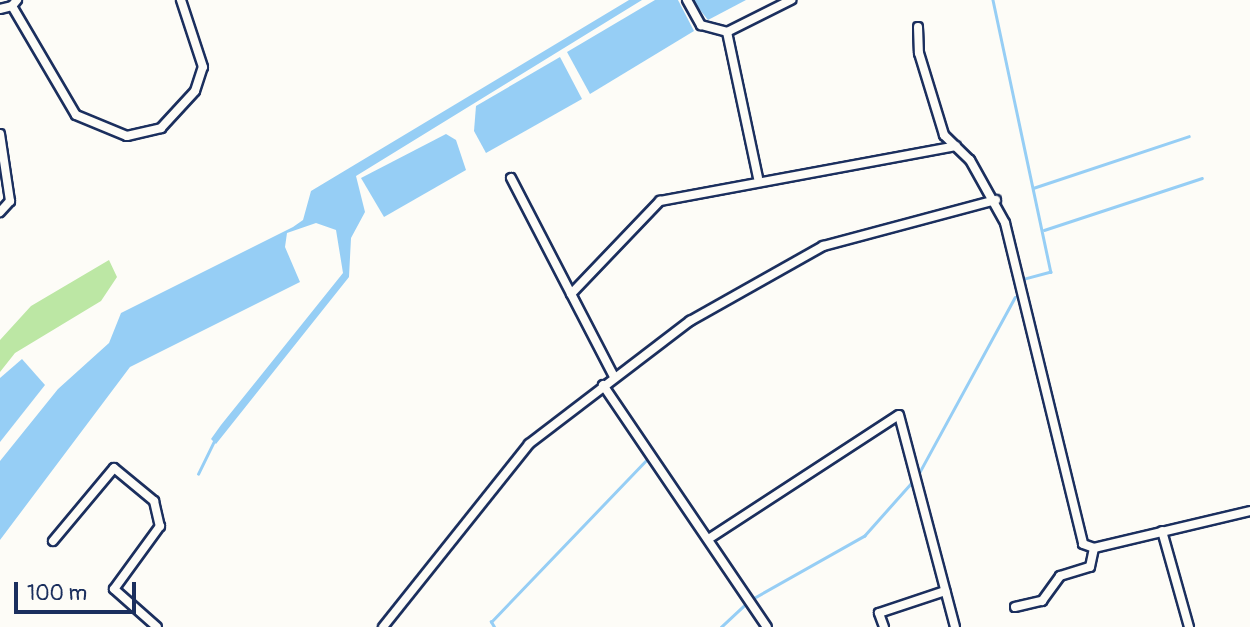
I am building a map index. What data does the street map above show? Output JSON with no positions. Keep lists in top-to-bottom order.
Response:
{
  "scale_bar": "100 m"
}
